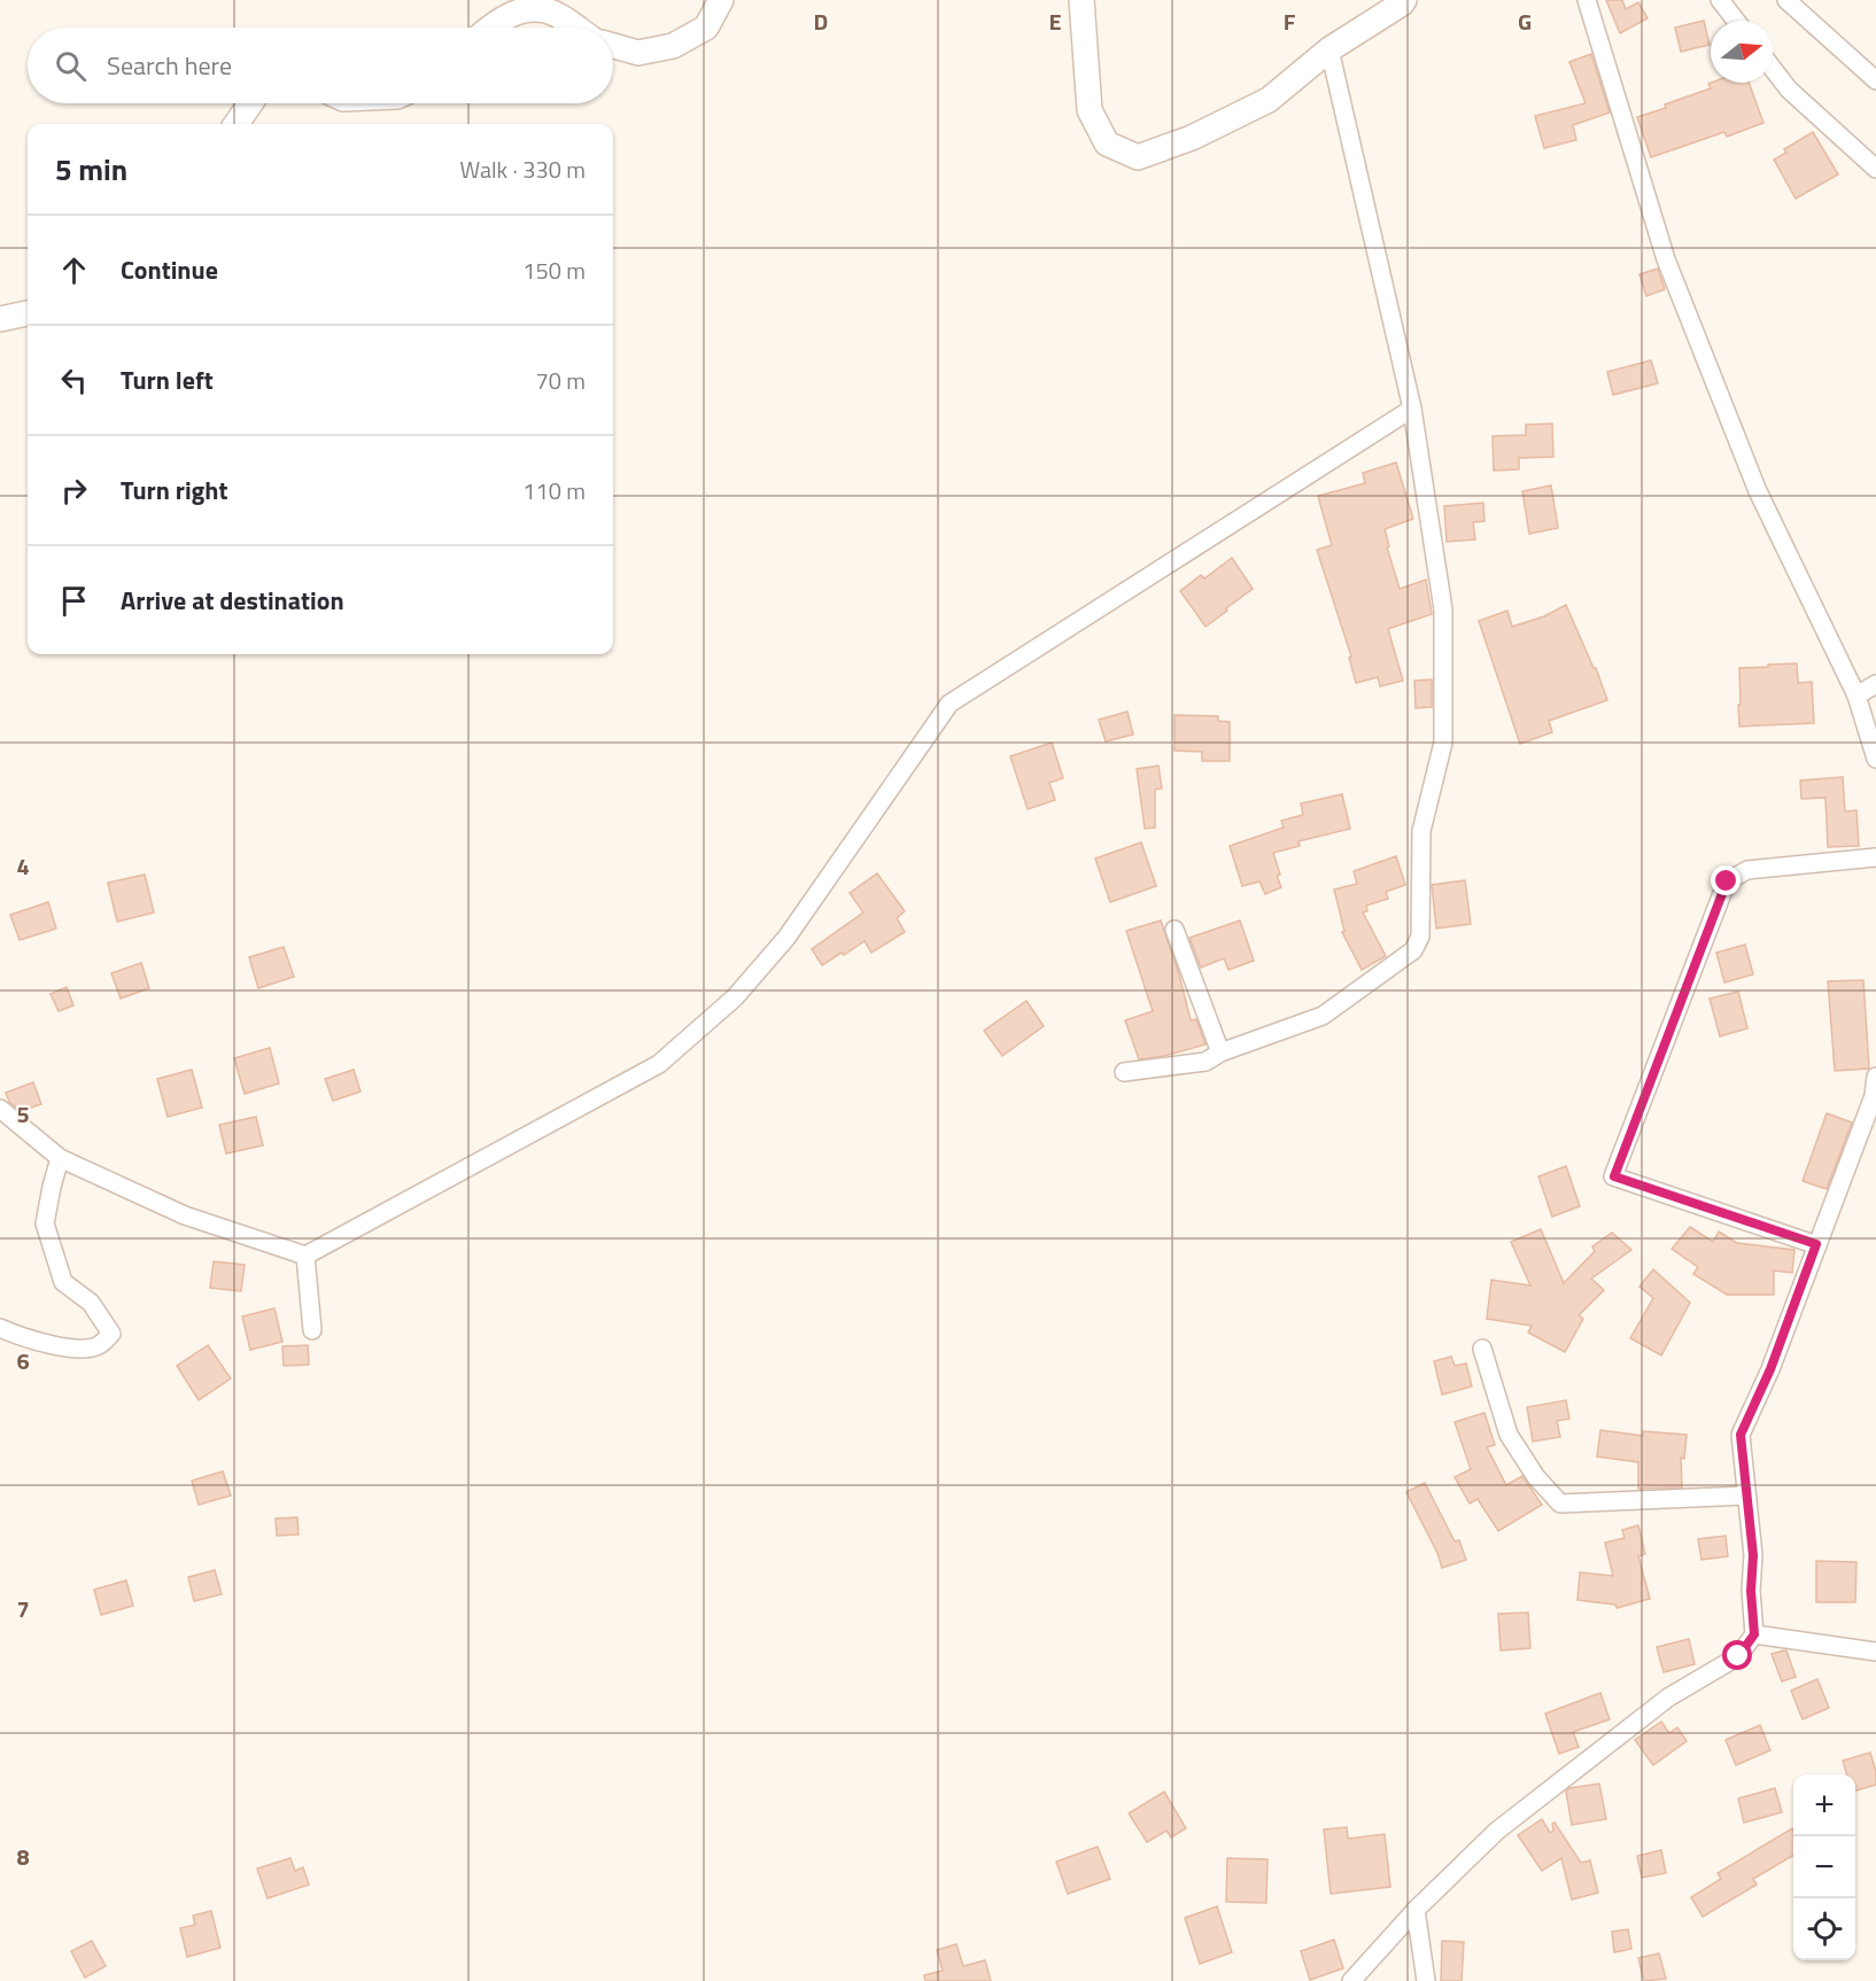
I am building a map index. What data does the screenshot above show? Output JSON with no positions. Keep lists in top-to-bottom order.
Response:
{
  "north": "right",
  "page": {
    "search": "Search here",
    "heading": ["5 min", "Walk · 330 m"],
    "list": [
      ["Continue", "150 m"],
      ["Turn left", "70 m"],
      ["Turn right", "110 m"],
      "Arrive at destination"
    ],
    "map_buttons": ["+", "−"]
  },
  "grid": {
    "columns": [
      "D",
      "E",
      "F",
      "G"
    ],
    "rows": [
      "4",
      "5",
      "6",
      "7",
      "8"
    ]
  }
}
